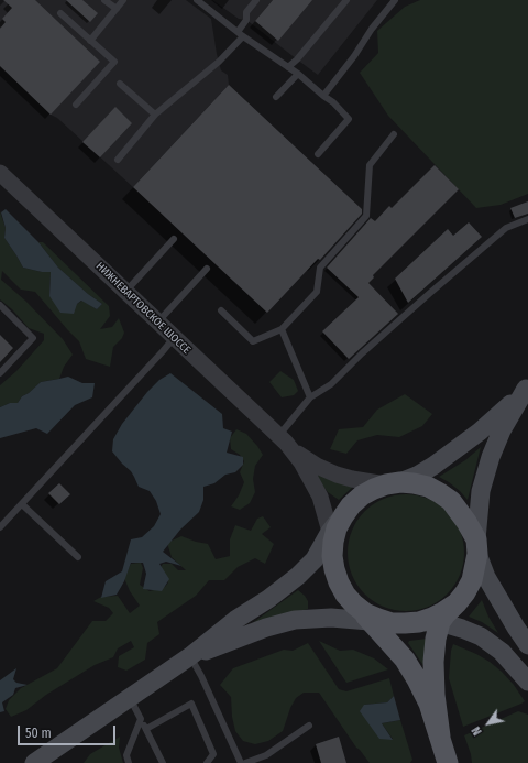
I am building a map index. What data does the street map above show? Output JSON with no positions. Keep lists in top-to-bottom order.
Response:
{
  "streets": {
    "street": ["НИЖНЕВАРТОВСКОЕ ШОССЕ"]
  },
  "scale_bar": "50 m",
  "north": "bottom left"
}
